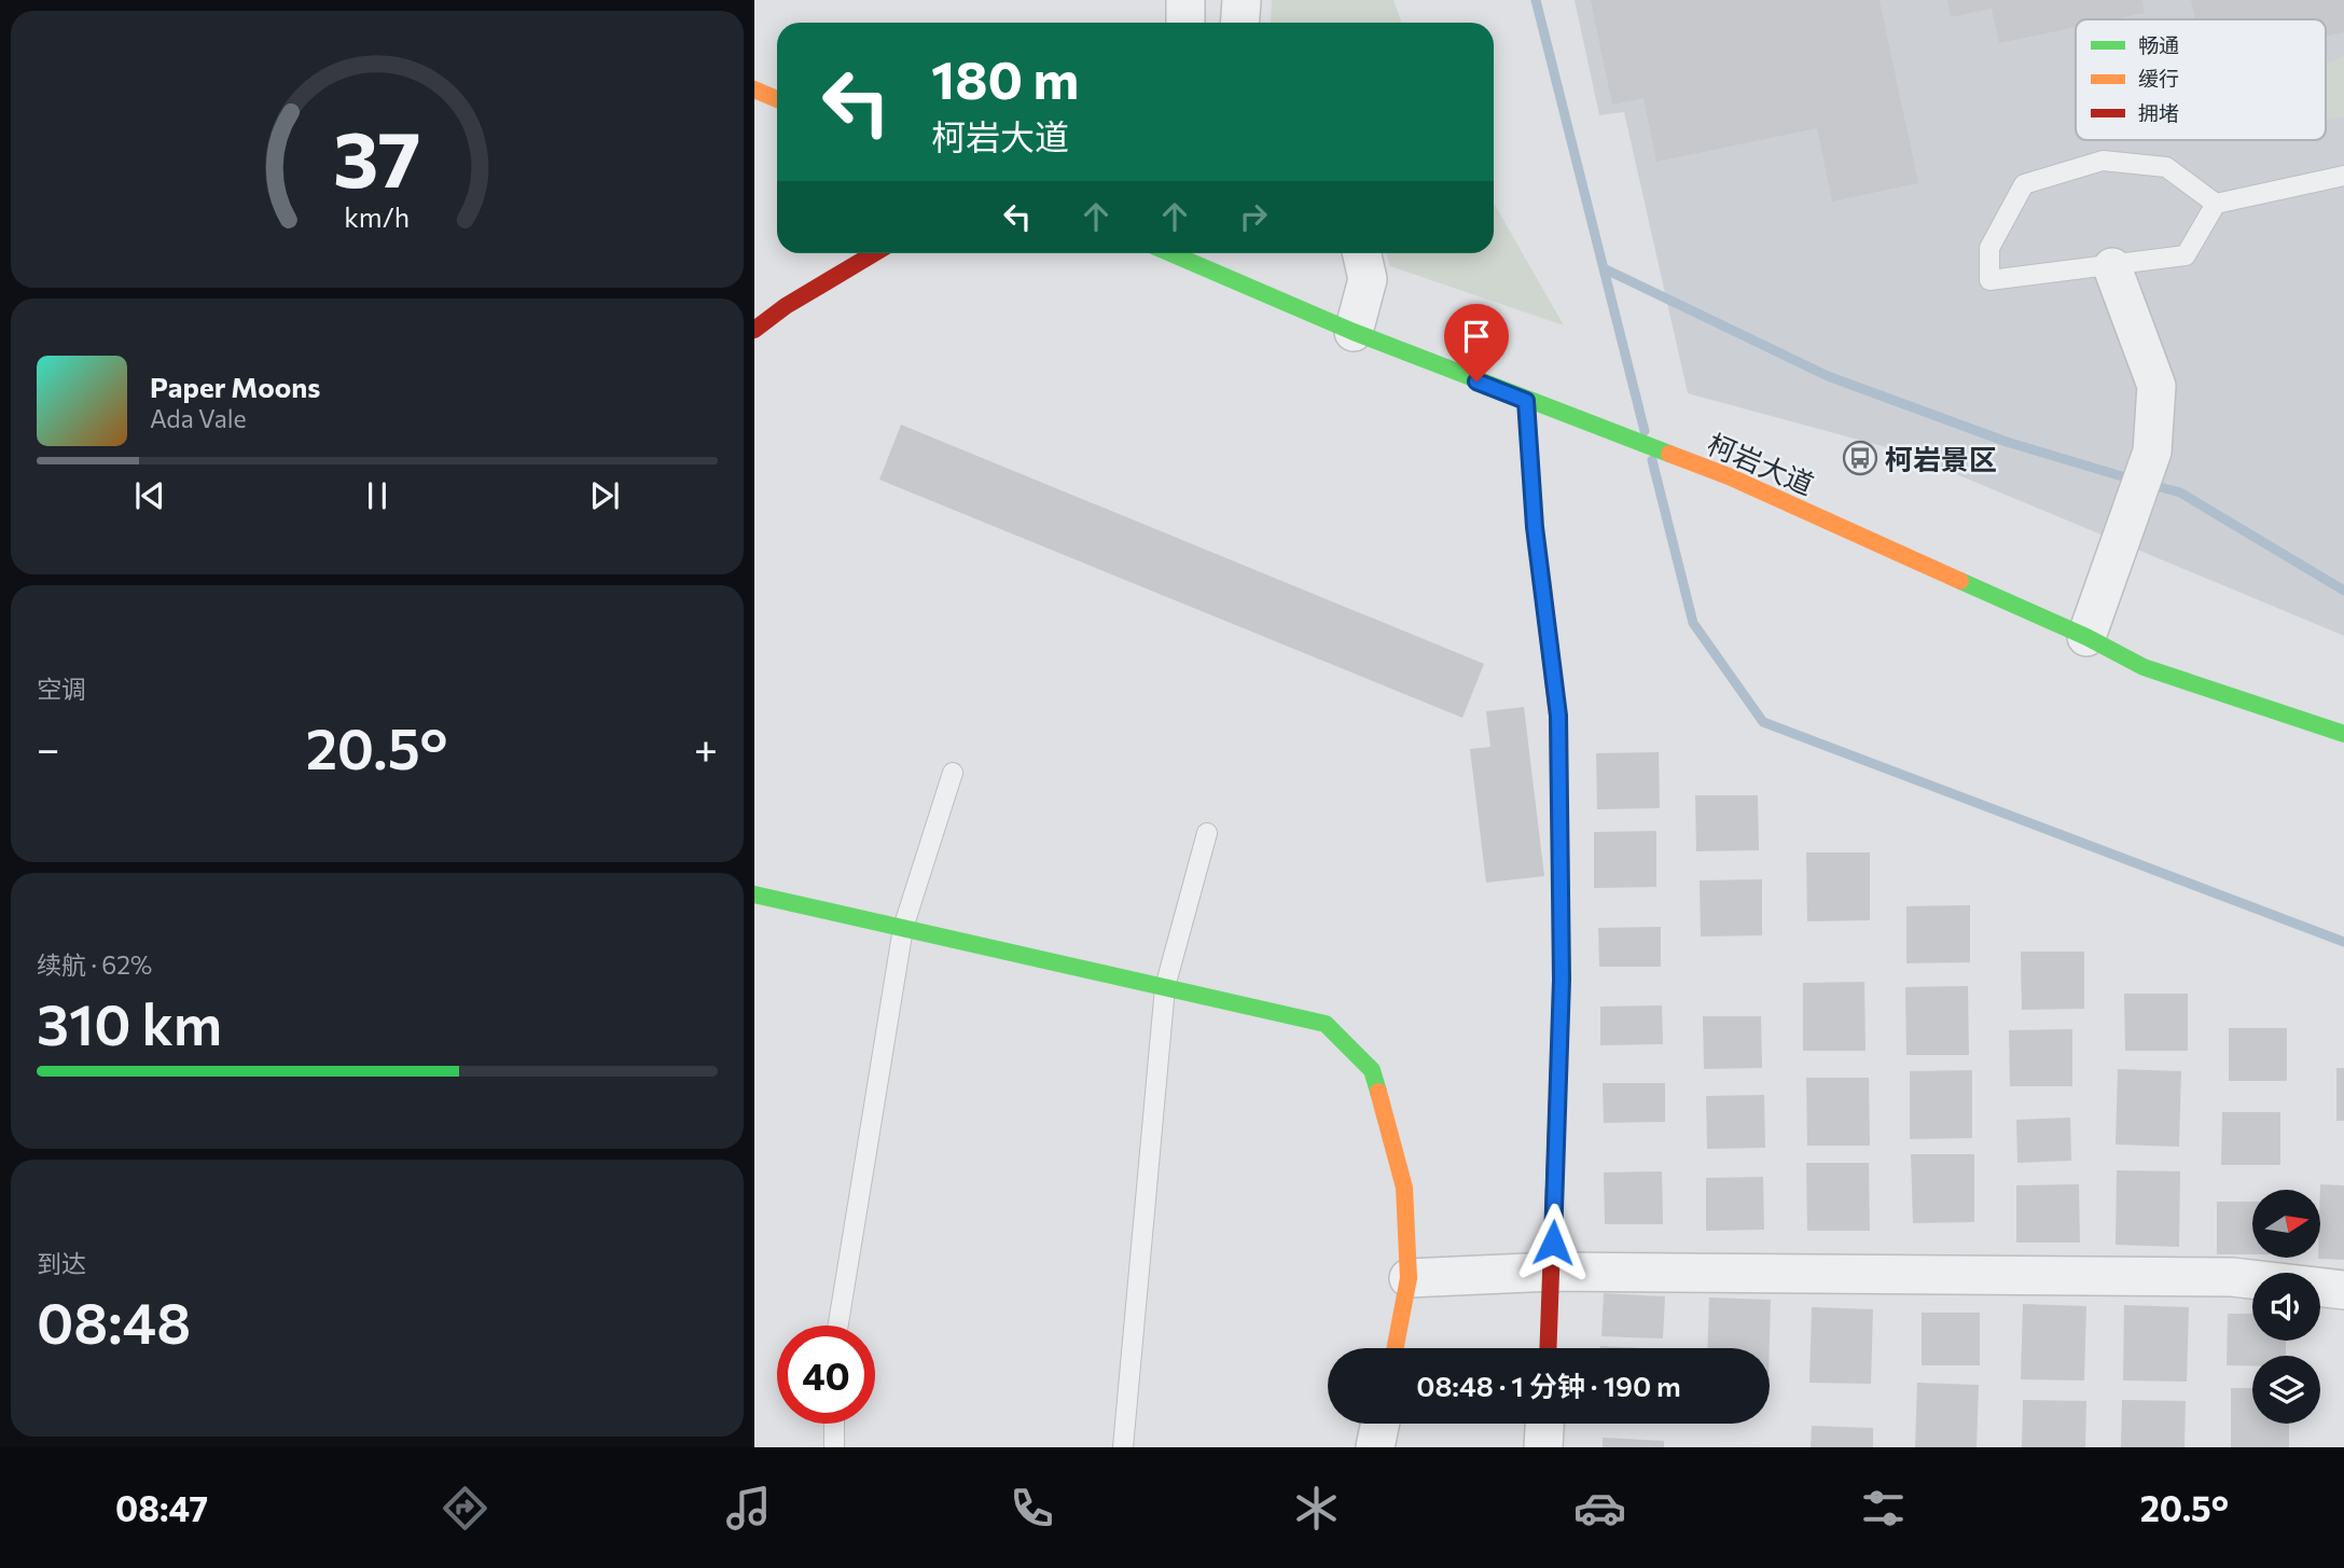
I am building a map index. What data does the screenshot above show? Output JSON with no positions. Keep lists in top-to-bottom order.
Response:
{
  "streets": {
    "street": ["柯岩大道"]
  },
  "places": {
    "bus stop": ["柯岩景区"]
  },
  "legend": ["畅通", "缓行", "拥堵"],
  "north": "right",
  "page": {
    "turn": ["180 m", "柯岩大道"],
    "song": ["Paper Moons", "Ada Vale"],
    "tile": [
      "空调",
      ["续航 · 62%", "310 km"],
      ["到达", "08:48"]
    ],
    "heat": ["−", "20.5°", "+"],
    "limit": "40",
    "trip": "08:48 · 1 分钟 · 190 m",
    "tabs": ["08:47", "20.5°"],
    "gauge": ["37", "km/h"]
  }
}
